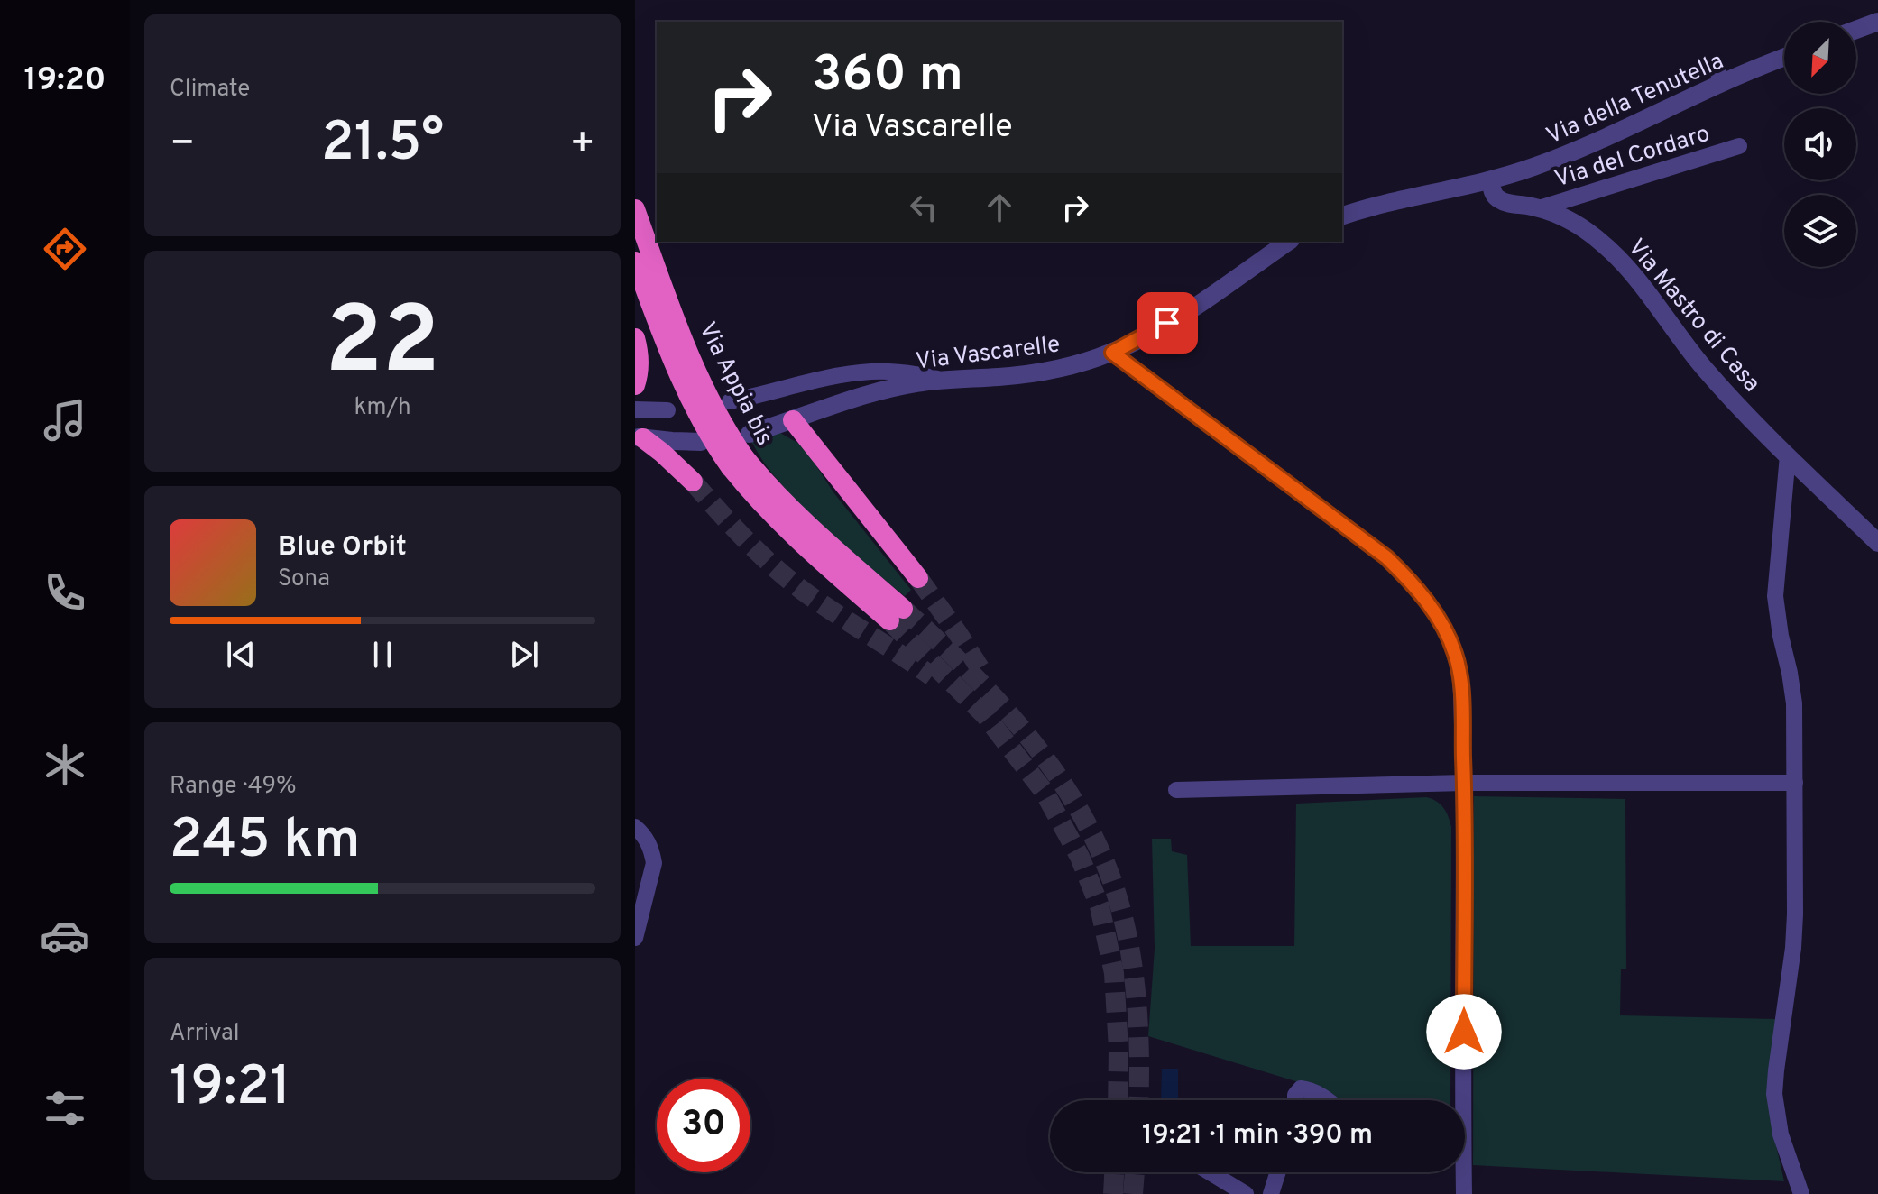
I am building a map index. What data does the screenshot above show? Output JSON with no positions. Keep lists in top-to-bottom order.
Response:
{
  "streets": {
    "highway": ["Via Appia bis"],
    "street": [
      "Via della Tenutella",
      "Via del Cordaro",
      "Via Mastro di Casa",
      "Via Vascarelle"
    ]
  },
  "crossings": [
    ["Via della Tenutella", "Via Mastro di Casa"],
    ["Via del Cordaro", "Via Mastro di Casa"]
  ],
  "north": "bottom left",
  "page": {
    "tabs": "19:20",
    "tile": [
      "Climate",
      ["22", "km/h"],
      ["Range · 49%", "245 km"],
      ["Arrival", "19:21"]
    ],
    "turn": ["360 m", "Via Vascarelle"],
    "heat": ["−", "21.5°", "+"],
    "song": ["Blue Orbit", "Sona"],
    "limit": "30",
    "trip": "19:21 · 1 min · 390 m"
  }
}
